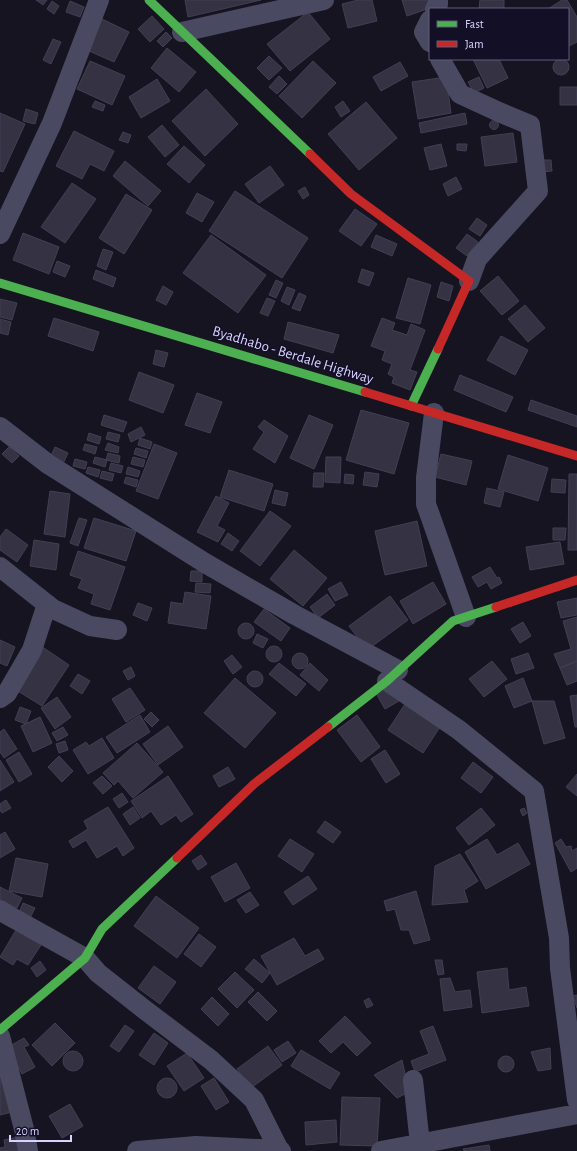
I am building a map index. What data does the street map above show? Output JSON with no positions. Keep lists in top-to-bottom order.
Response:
{
  "streets": {
    "street": ["Byadhabo - Berdale Highway"]
  },
  "legend": ["Fast", "Jam"],
  "scale_bar": "20 m"
}
